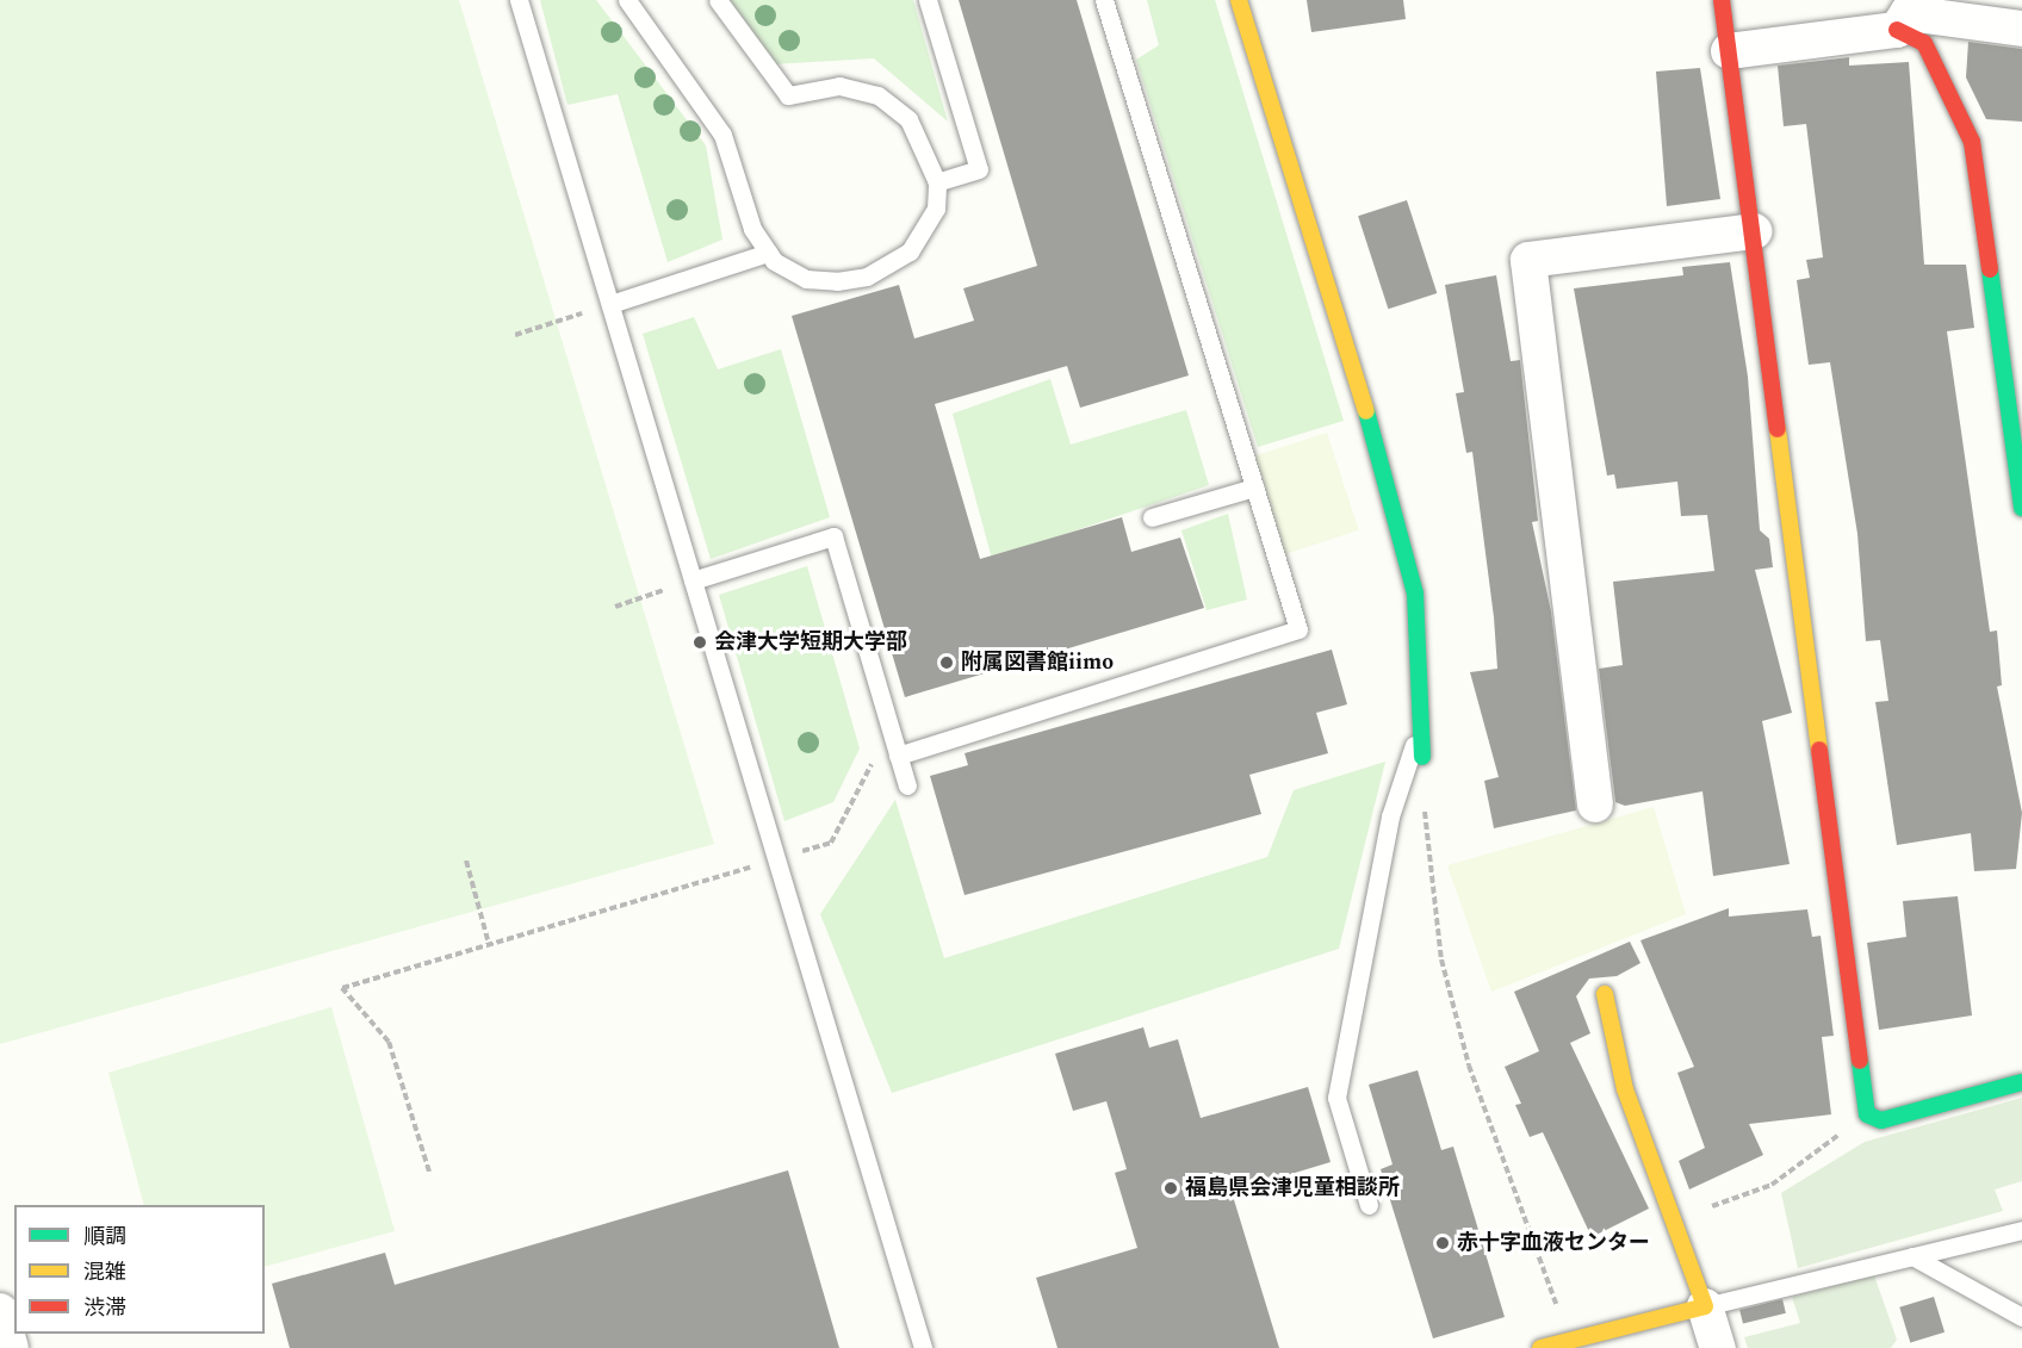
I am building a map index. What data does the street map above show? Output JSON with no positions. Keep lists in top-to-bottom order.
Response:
{
  "places": [
    "会津大学短期大学部",
    "附属図書館iimo",
    "福島県会津児童相談所",
    "赤十字血液センター"
  ],
  "legend": ["順調", "混雑", "渋滞"]
}
